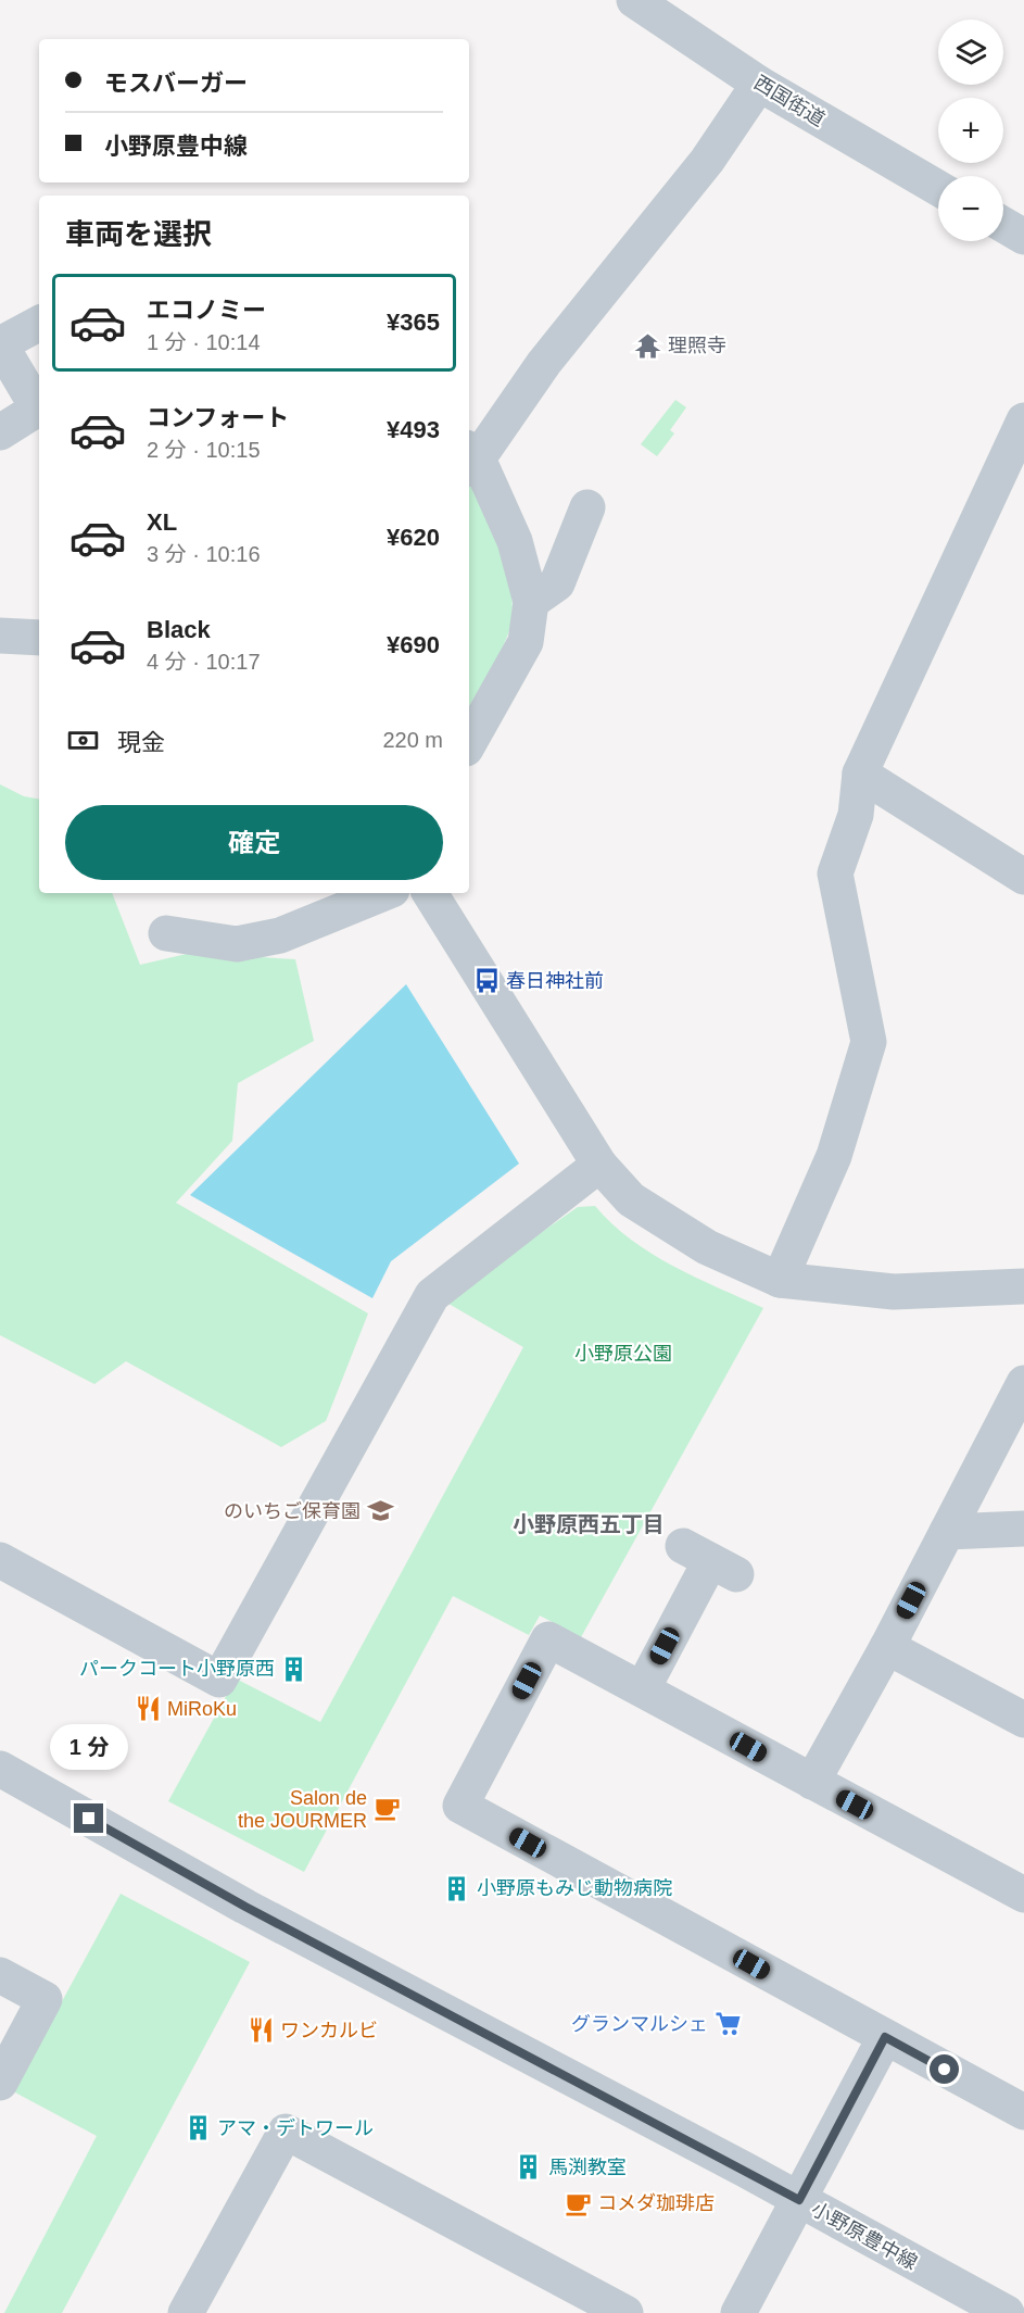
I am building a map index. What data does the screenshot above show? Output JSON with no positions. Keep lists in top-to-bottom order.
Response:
{
  "streets": {
    "street": ["西国街道", "小野原豊中線"]
  },
  "districts": ["小野原西五丁目"],
  "parks": ["小野原公園"],
  "places": {
    "temple": ["理照寺"],
    "bus stop": ["春日神社前"],
    "school or university": ["のいちご保育園"],
    "building": [
      "パークコート小野原西",
      "小野原もみじ動物病院",
      "アマ・デトワール",
      "馬渕教室"
    ],
    "restaurant": ["MiRoKu", "ワンカルビ"],
    "cafe": ["Salon de the JOURMER", "コメダ珈琲店"],
    "supermarket": ["グランマルシェ"]
  },
  "page": {
    "map_buttons": ["+", "−"],
    "banner": ["モスバーガー", "小野原豊中線"],
    "heading": "車両を選択",
    "list": [
      {
        "name": "エコノミー",
        "note": "1 分 · 10:14",
        "value": "¥365"
      },
      {
        "name": "コンフォート",
        "note": "2 分 · 10:15",
        "value": "¥493"
      },
      {
        "name": "XL",
        "note": "3 分 · 10:16",
        "value": "¥620"
      },
      {
        "name": "Black",
        "note": "4 分 · 10:17",
        "value": "¥690"
      }
    ],
    "pay": ["現金", "220 m"],
    "buttons": "確定",
    "bubble": "1 分"
  }
}
